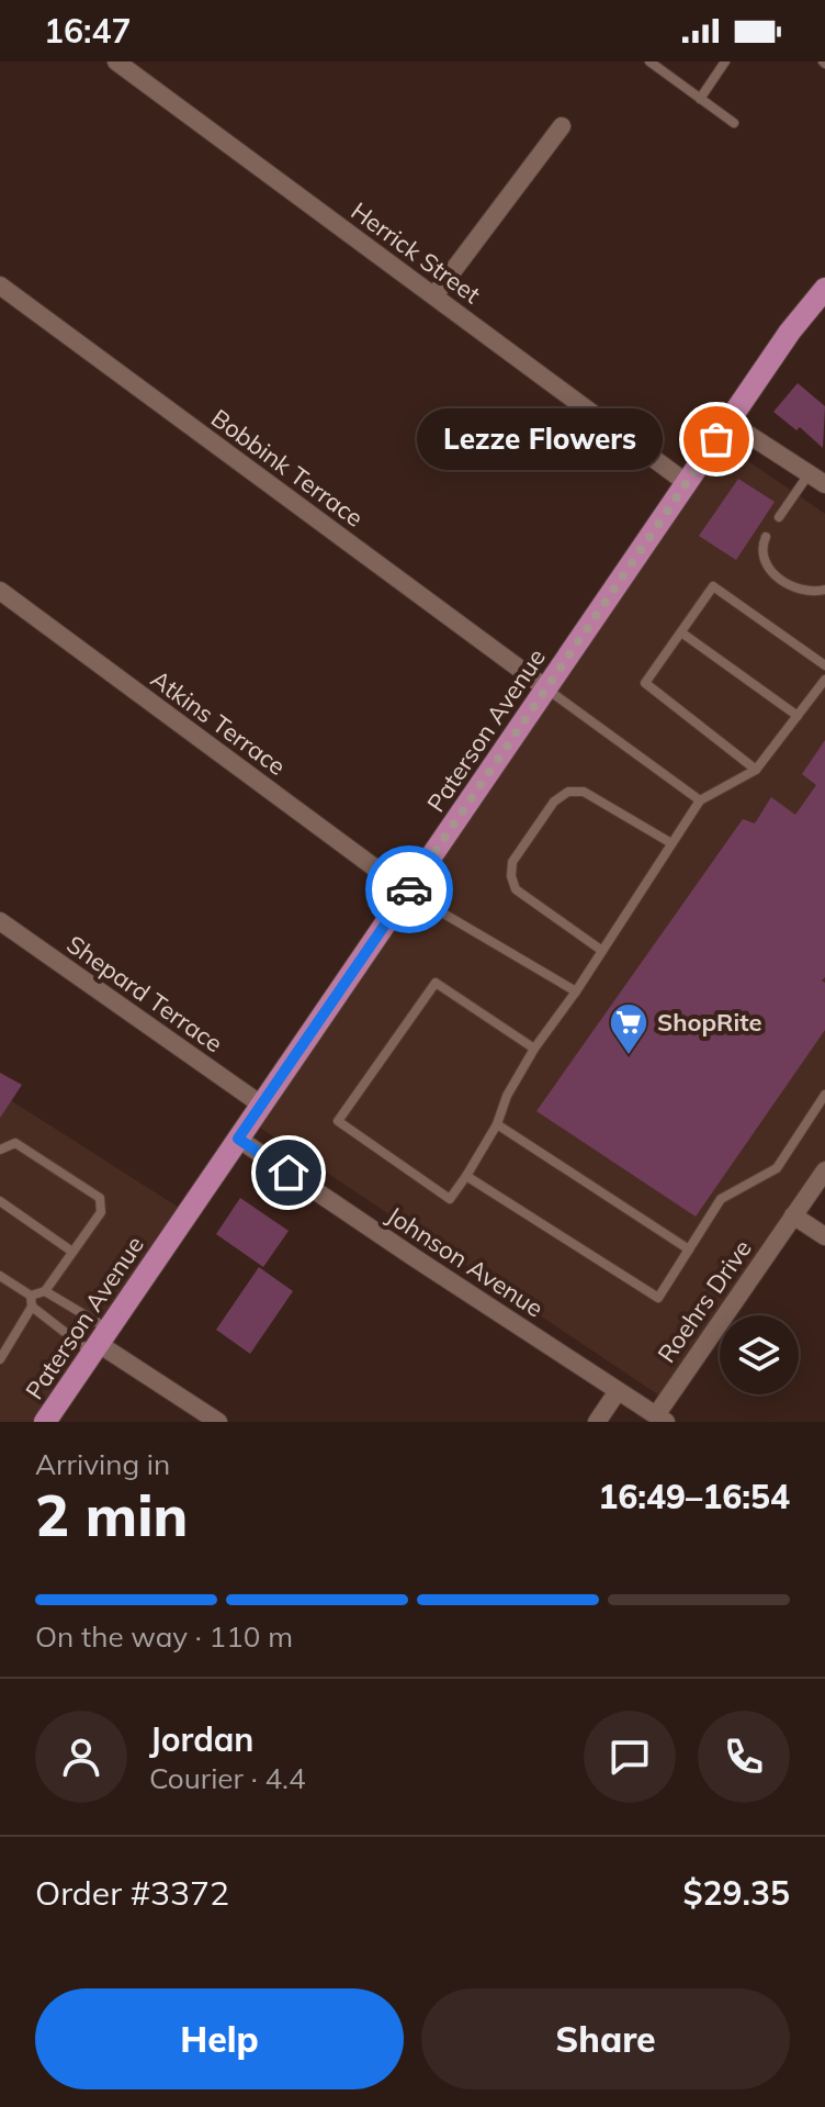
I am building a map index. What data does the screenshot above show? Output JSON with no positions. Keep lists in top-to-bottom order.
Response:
{
  "streets": {
    "main road": ["Paterson Avenue"],
    "street": [
      "Herrick Street",
      "Bobbink Terrace",
      "Atkins Terrace",
      "Shepard Terrace",
      "Johnson Avenue",
      "Roehrs Drive"
    ]
  },
  "crossings": [
    ["Herrick Street", "Paterson Avenue"],
    ["Bobbink Terrace", "Paterson Avenue"],
    ["Atkins Terrace", "Paterson Avenue"],
    ["Paterson Avenue", "Shepard Terrace"],
    ["Paterson Avenue", "Johnson Avenue"],
    ["Johnson Avenue", "Roehrs Drive"]
  ],
  "places": {
    "other": ["Lezze Flowers"],
    "supermarket": ["ShopRite"]
  },
  "page": {
    "status": "16:47",
    "bubble": "Lezze Flowers",
    "heading": ["2 min", "Arriving in", "16:49–16:54"],
    "panel": [
      "Jordan",
      "Courier · 4.4",
      "Order #3372",
      "$29.35"
    ],
    "bar": "On the way · 110 m",
    "buttons": ["Help", "Share"]
  }
}
